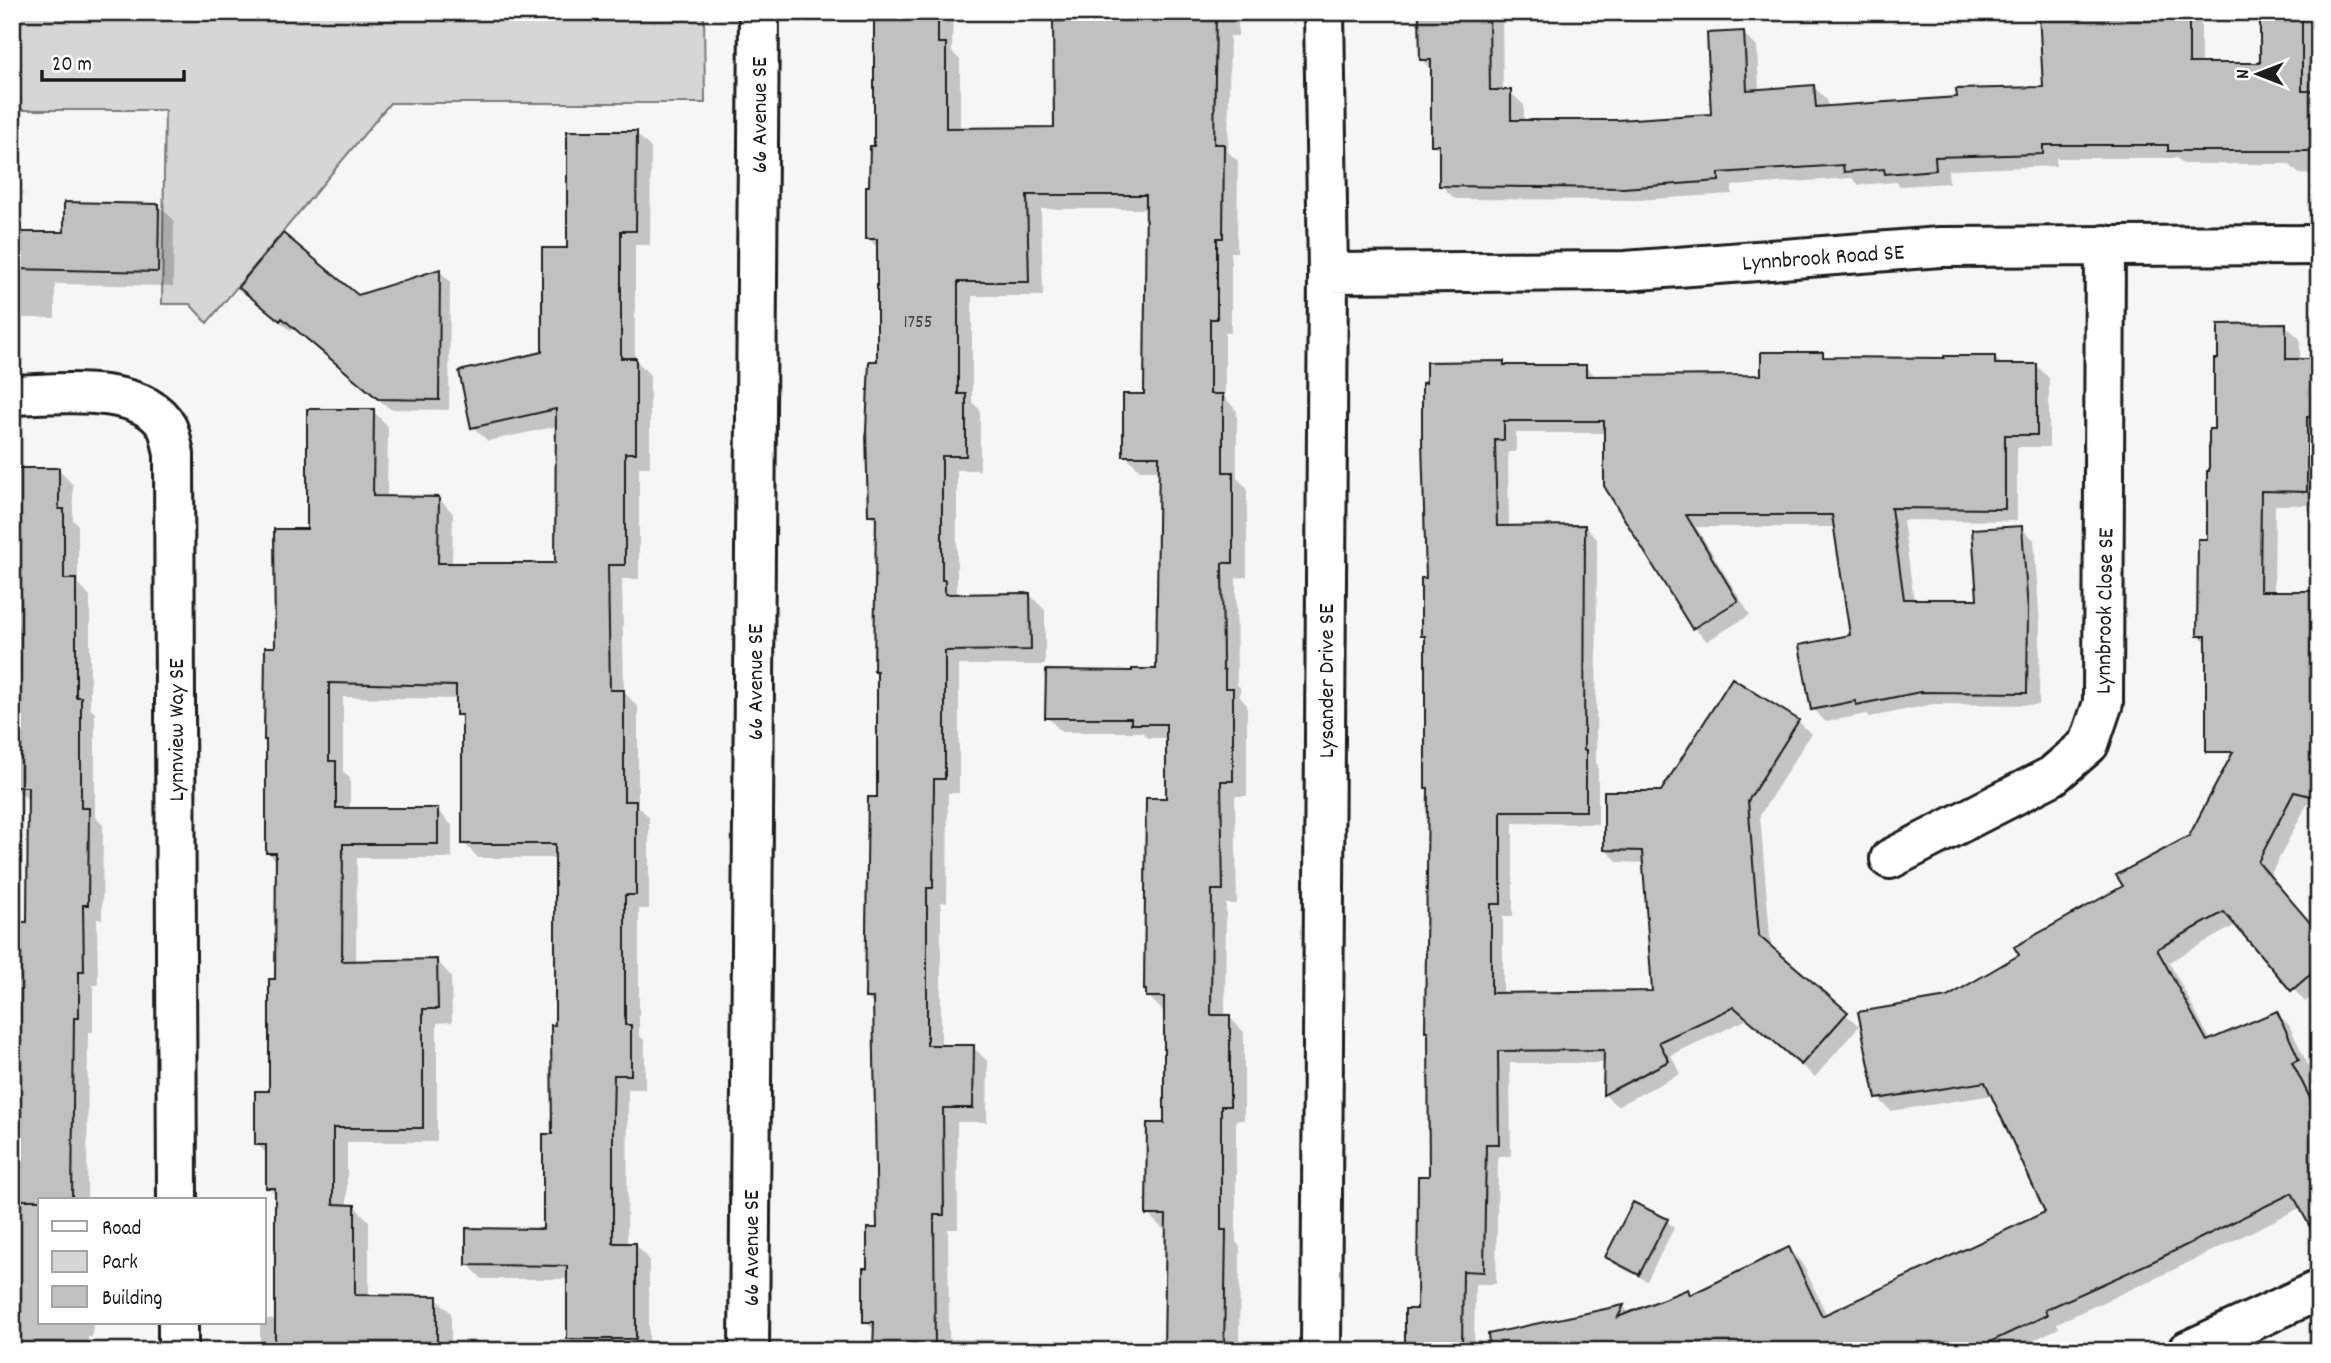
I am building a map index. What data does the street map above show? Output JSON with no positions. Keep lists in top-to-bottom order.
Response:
{
  "streets": {
    "street": [
      "66 Avenue SE",
      "Lynnbrook Road SE",
      "Lynnbrook Close SE",
      "Lysander Drive SE",
      "Lynnview Way SE"
    ]
  },
  "crossings": [
    ["Lynnbrook Road SE", "Lynnbrook Close SE"],
    ["Lynnbrook Road SE", "Lysander Drive SE"]
  ],
  "house_numbers": ["1755"],
  "legend": ["Road", "Park", "Building"],
  "scale_bar": "20 m",
  "north": "left"
}
